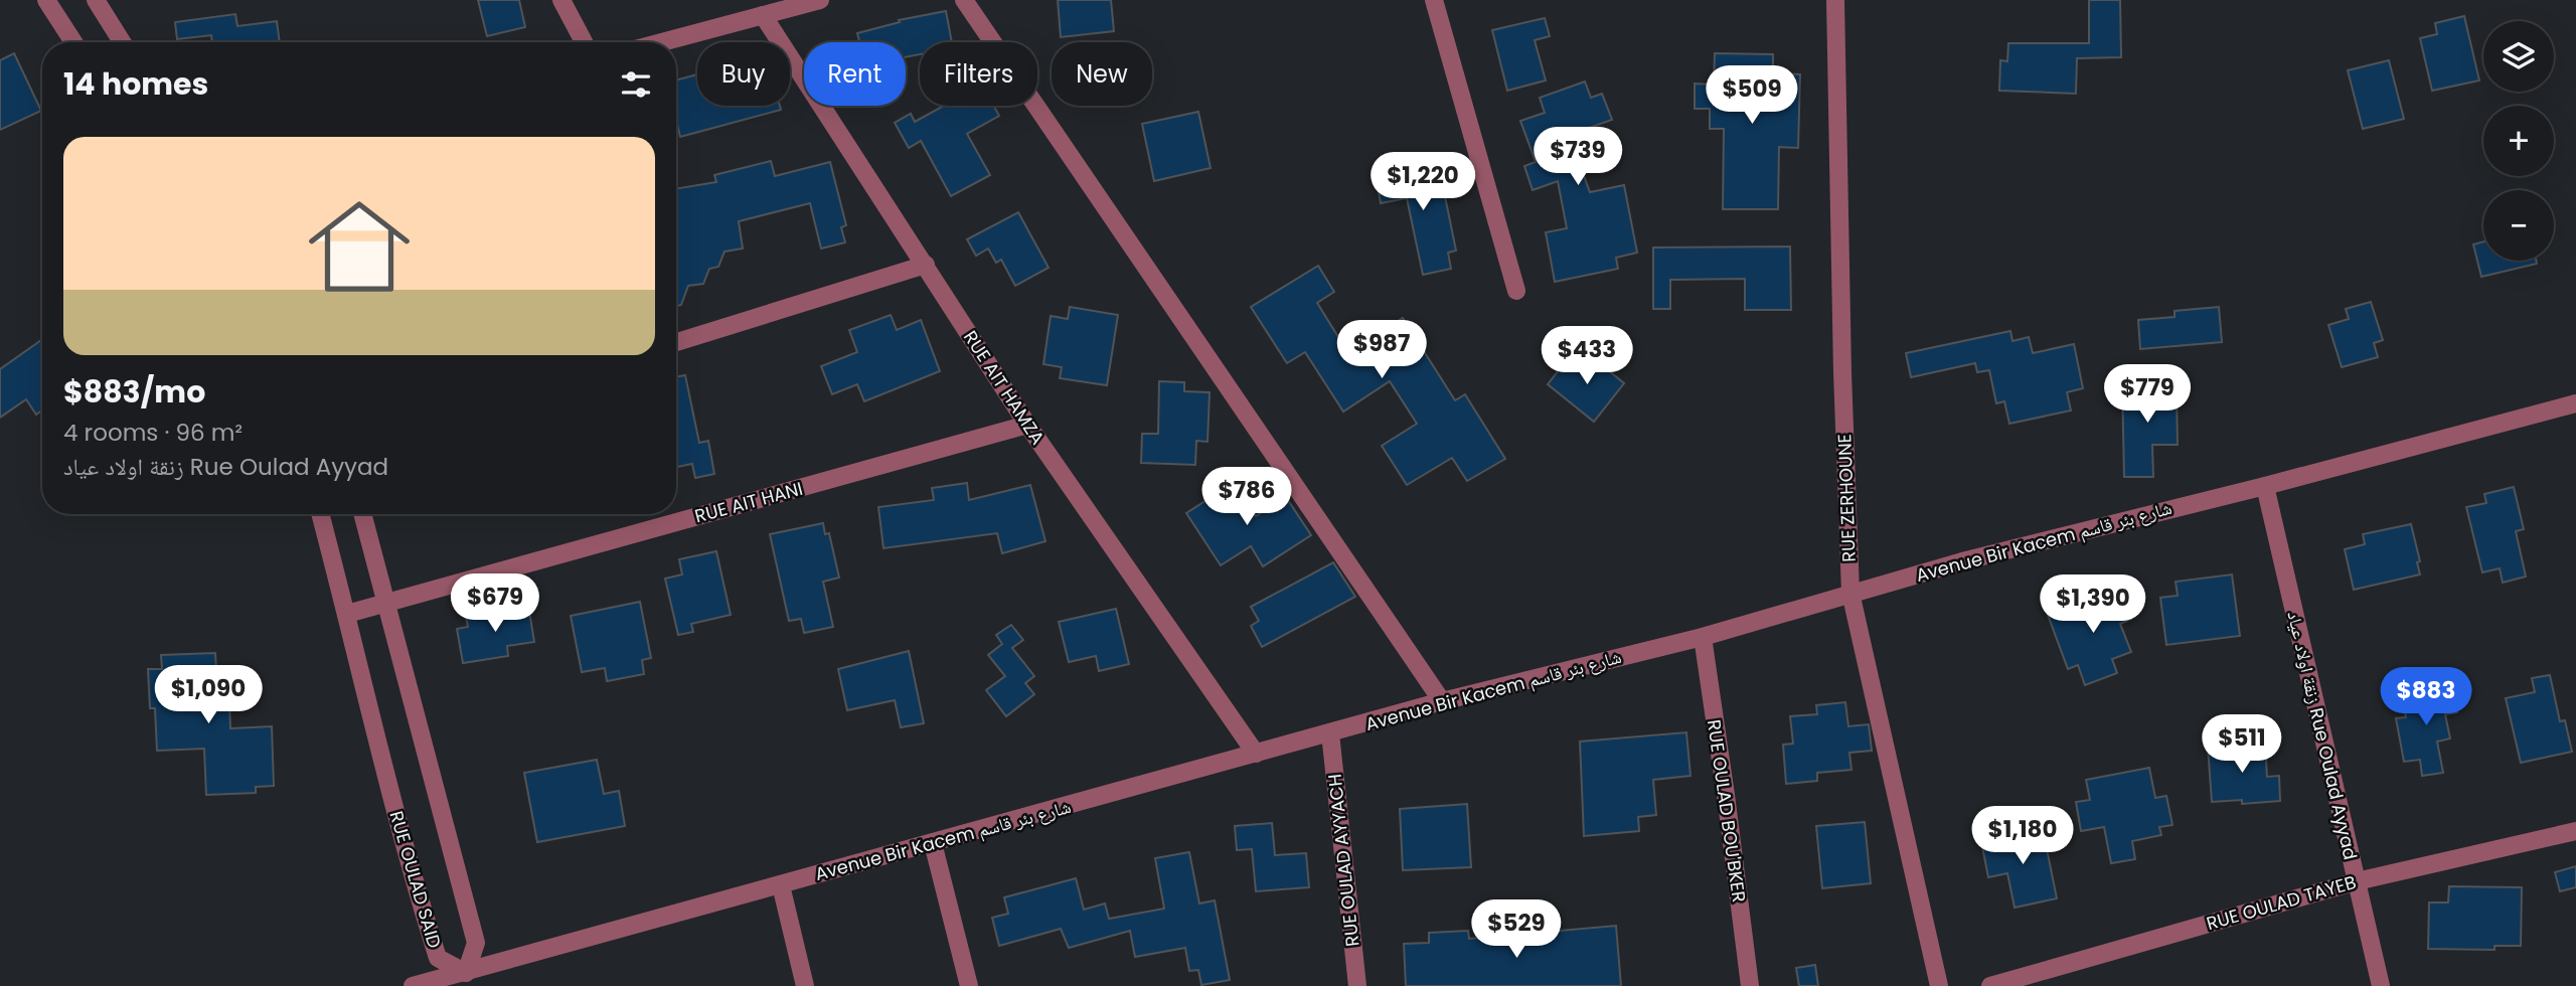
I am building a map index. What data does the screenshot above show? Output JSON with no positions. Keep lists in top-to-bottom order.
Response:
{
  "streets": {
    "street": [
      "RUE AIT HAMZA",
      "RUE ZERHOUNE",
      "RUE AIT HANI",
      "Avenue Bir Kacem شارع بئر قاسم",
      "زنقة اولاد عياد Rue Oulad Ayyad",
      "RUE OULAD BOU'BKER",
      "RUE OULAD AYYACH",
      "RUE OULAD SAID",
      "RUE OULAD TAYEB"
    ]
  },
  "crossings": [
    ["RUE AIT HAMZA", "RUE AIT HANI"],
    ["RUE AIT HAMZA", "Avenue Bir Kacem شارع بئر قاسم"],
    ["RUE ZERHOUNE", "Avenue Bir Kacem شارع بئر قاسم"],
    ["RUE AIT HANI", "RUE OULAD SAID"],
    ["Avenue Bir Kacem شارع بئر قاسم", "زنقة اولاد عياد Rue Oulad Ayyad"],
    ["Avenue Bir Kacem شارع بئر قاسم", "RUE OULAD BOU'BKER"],
    ["Avenue Bir Kacem شارع بئر قاسم", "RUE OULAD AYYACH"],
    ["Avenue Bir Kacem شارع بئر قاسم", "RUE OULAD SAID"],
    ["زنقة اولاد عياد Rue Oulad Ayyad", "RUE OULAD TAYEB"]
  ],
  "page": {
    "map_buttons": ["+", "−"],
    "chip": [
      "Buy",
      "Rent",
      "Filters",
      "New"
    ],
    "heading": "14 homes",
    "price": [
      "$509",
      "$739",
      "$1,220",
      "$987",
      "$433",
      "$779",
      "$786",
      "$679",
      "$1,390",
      "$1,090",
      "$883",
      "$511",
      "$1,180",
      "$529"
    ],
    "list": [
      {
        "name": "$883/mo",
        "note": "4 rooms · 96 m² · زنقة اولاد عياد Rue Oulad Ayyad"
      }
    ]
  }
}
